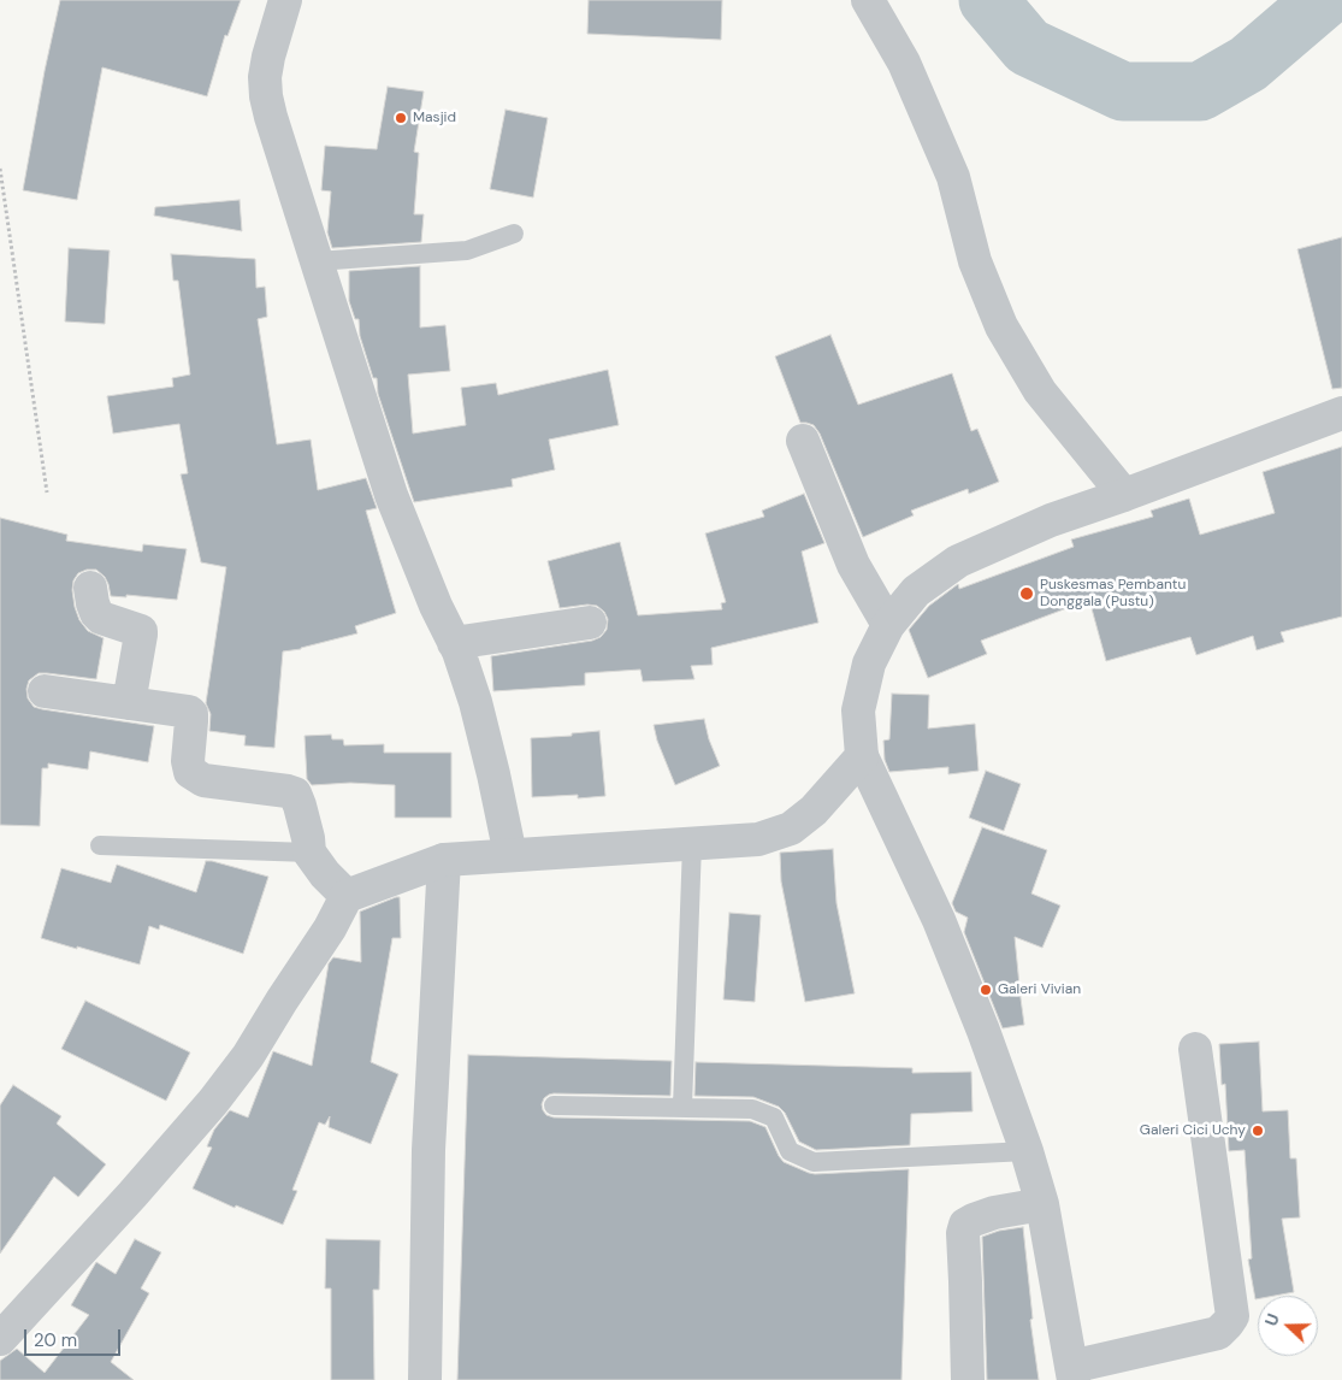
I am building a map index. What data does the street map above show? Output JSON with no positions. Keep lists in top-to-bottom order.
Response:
{
  "places": [
    "Masjid",
    "Puskesmas Pembantu Donggala (Pustu)",
    "Galeri Vivian",
    "Galeri Cici Uchy"
  ],
  "scale_bar": "20 m",
  "north": "left"
}
